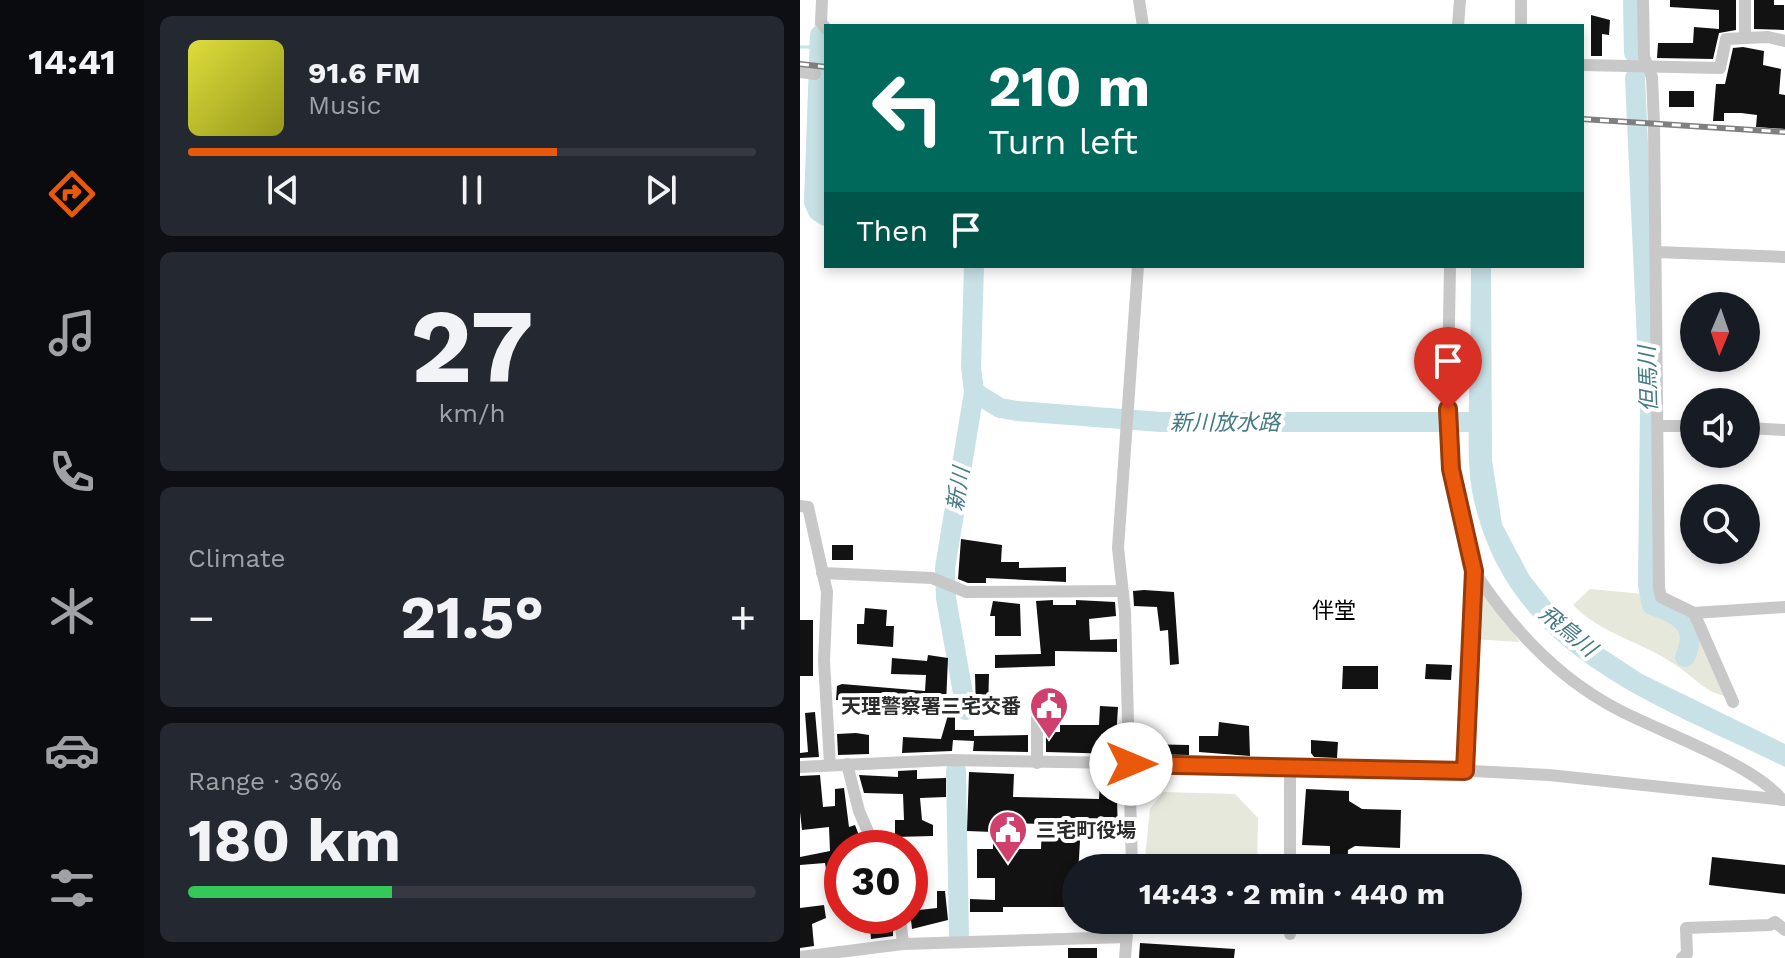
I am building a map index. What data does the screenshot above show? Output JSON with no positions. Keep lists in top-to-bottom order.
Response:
{
  "districts": ["伴堂"],
  "water": [
    "但馬川",
    "新川放水路",
    "新川",
    "飛鳥川"
  ],
  "places": {
    "public building": ["天理警察署三宅交番", "三宅町役場"]
  },
  "north": "bottom",
  "page": {
    "tabs": "14:41",
    "turn": ["210 m", "Turn left"],
    "song": ["91.6 FM", "Music"],
    "then": "Then",
    "tile": [
      ["27", "km/h"],
      "Climate",
      ["Range · 36%", "180 km"]
    ],
    "heat": ["−", "21.5°", "+"],
    "limit": "30",
    "trip": "14:43 · 2 min · 440 m"
  }
}
